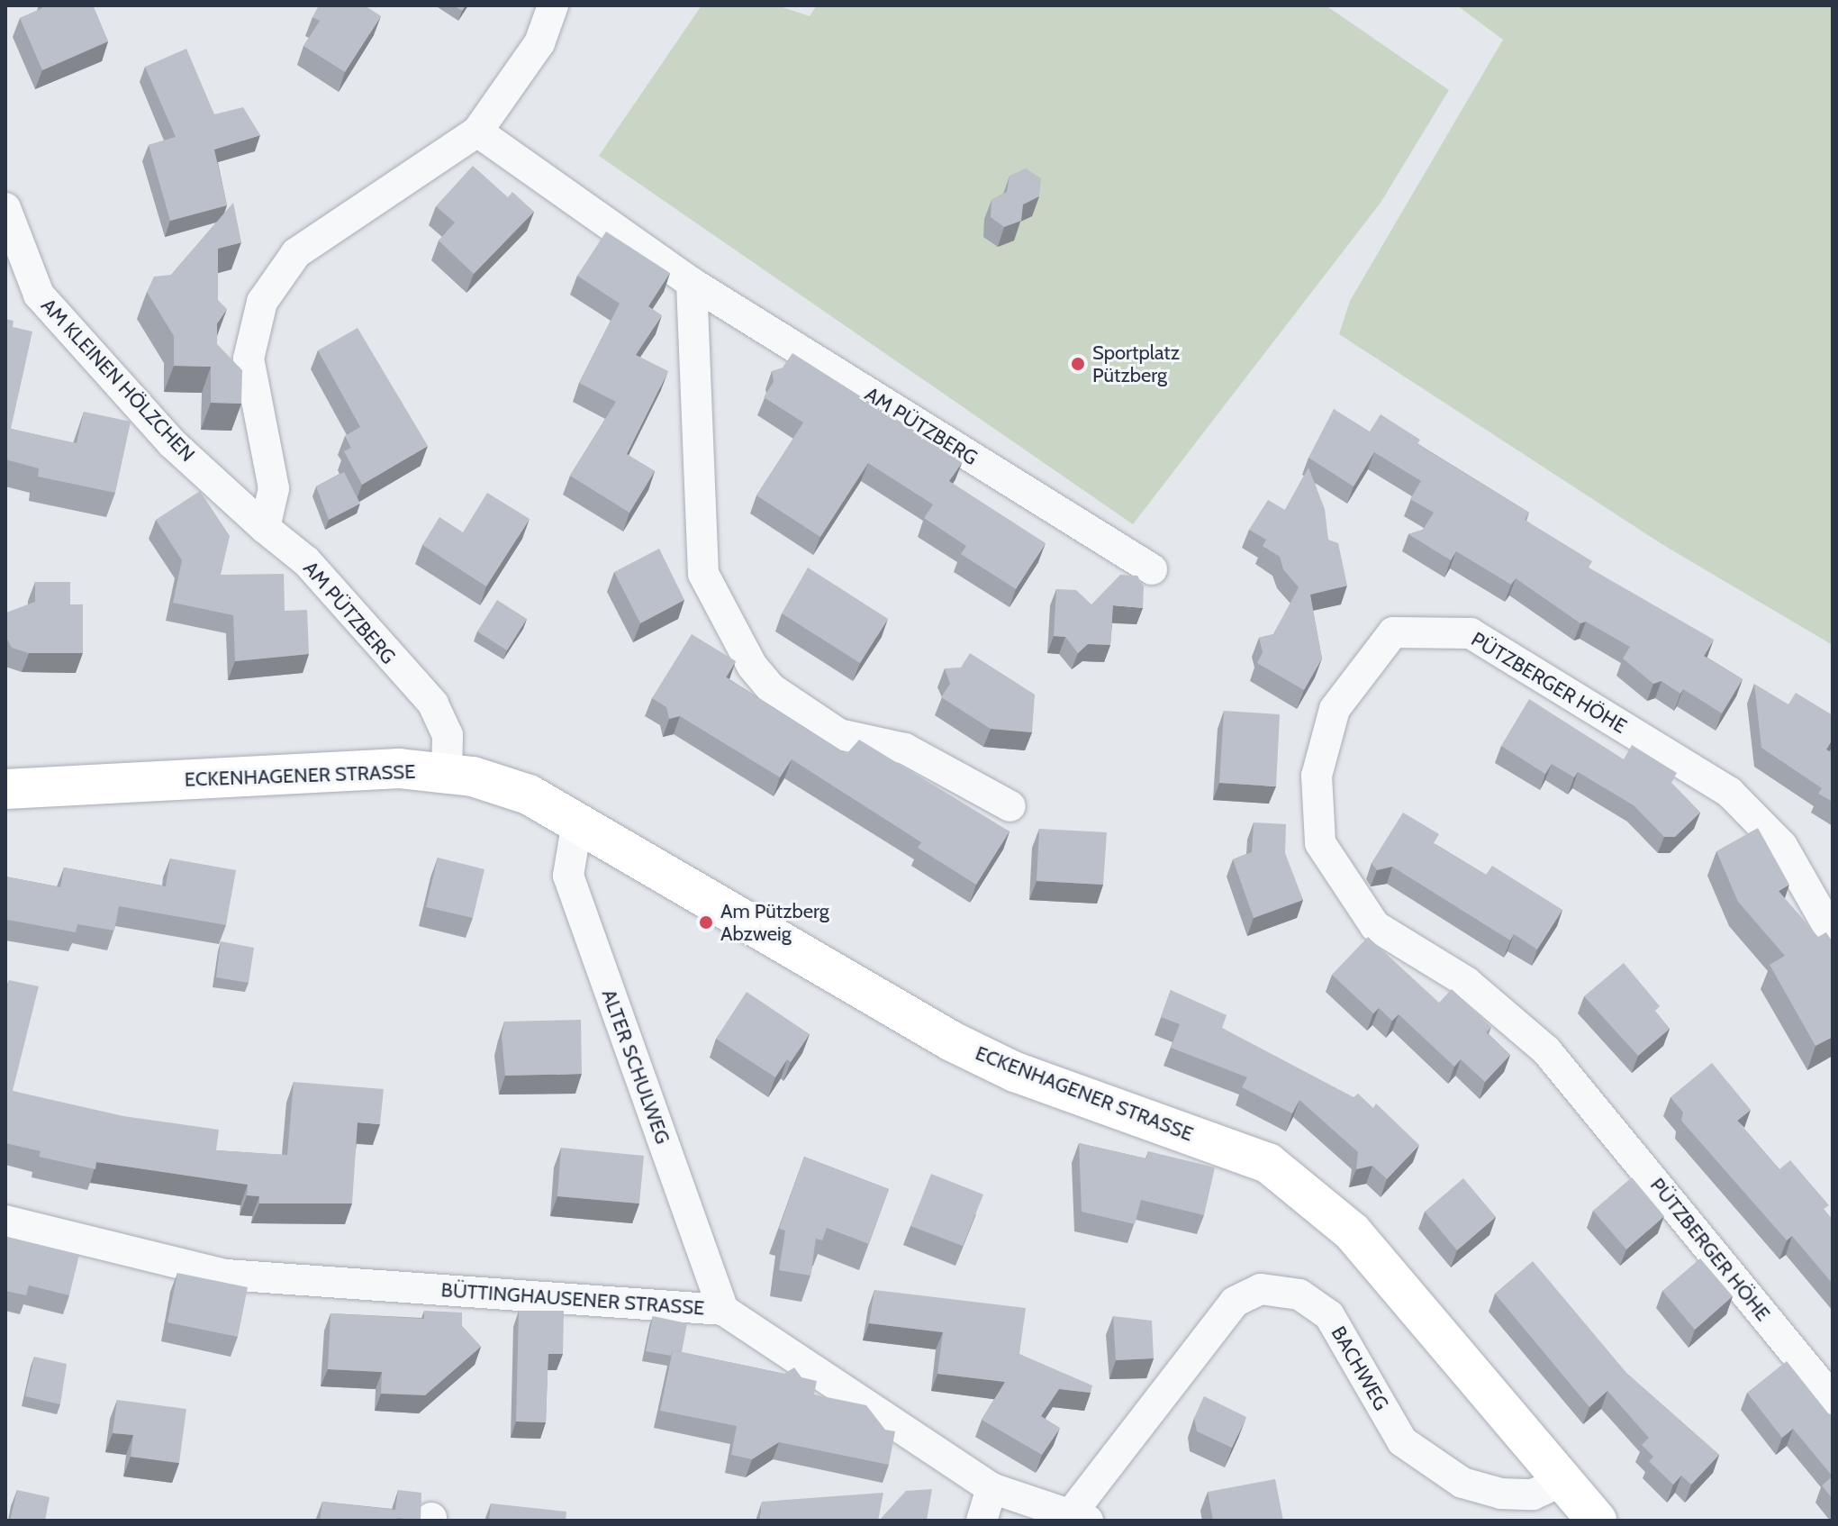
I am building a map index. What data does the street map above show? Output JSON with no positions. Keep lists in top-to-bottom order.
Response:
{
  "streets": {
    "main road": ["ECKENHAGENER STRASSE"],
    "street": [
      "AM KLEINEN HÖLZCHEN",
      "AM PÜTZBERG",
      "PÜTZBERGER HÖHE",
      "ALTER SCHULWEG",
      "BÜTTINGHAUSENER STRASSE",
      "BACHWEG"
    ]
  },
  "crossings": [
    ["AM KLEINEN HÖLZCHEN", "AM PÜTZBERG"],
    ["AM PÜTZBERG", "ECKENHAGENER STRASSE"],
    ["ECKENHAGENER STRASSE", "ALTER SCHULWEG"],
    ["ECKENHAGENER STRASSE", "BACHWEG"],
    ["ALTER SCHULWEG", "BÜTTINGHAUSENER STRASSE"],
    ["BÜTTINGHAUSENER STRASSE", "BACHWEG"]
  ],
  "places": ["Sportplatz Pützberg", "Am Pützberg Abzweig"]
}
